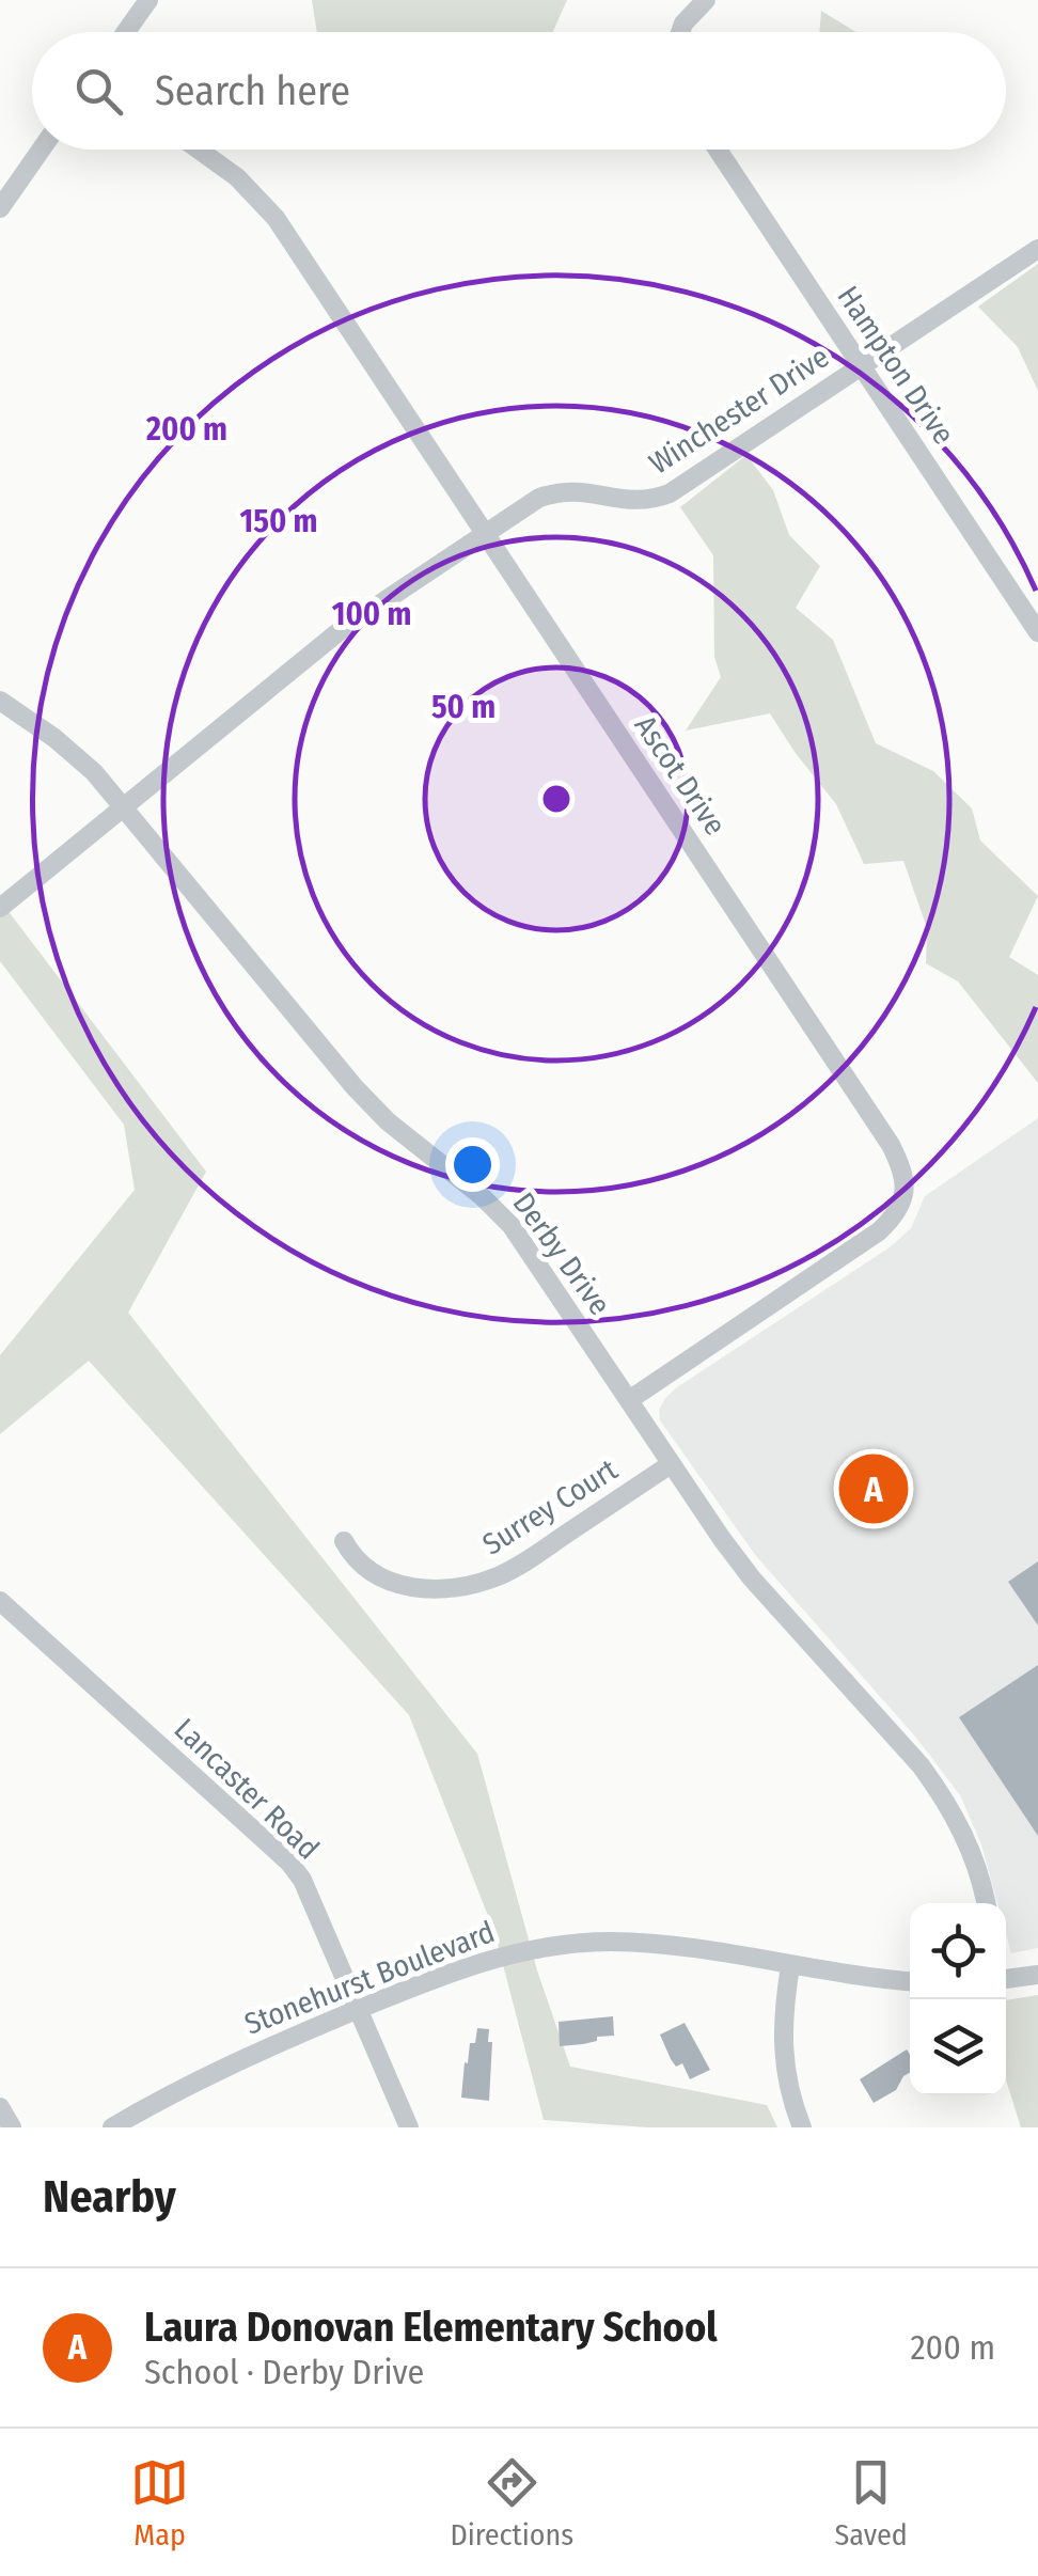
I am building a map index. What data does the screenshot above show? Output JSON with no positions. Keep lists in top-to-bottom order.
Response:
{
  "streets": {
    "street": [
      "Hampton Drive",
      "Winchester Drive",
      "Ascot Drive",
      "Derby Drive",
      "Surrey Court",
      "Lancaster Road",
      "Stonehurst Boulevard"
    ]
  },
  "crossings": [
    ["Hampton Drive", "Winchester Drive"],
    ["Winchester Drive", "Ascot Drive"],
    ["Winchester Drive", "Derby Drive"],
    ["Ascot Drive", "Derby Drive"],
    ["Derby Drive", "Surrey Court"],
    ["Lancaster Road", "Stonehurst Boulevard"]
  ],
  "page": {
    "search": "Search here",
    "pins": "A",
    "heading": "Nearby",
    "list": [
      {
        "mark": "A",
        "name": "Laura Donovan Elementary School",
        "note": "School · Derby Drive",
        "value": "200 m"
      }
    ],
    "nav": ["Map", "Directions", "Saved"]
  },
  "rings": [
    "200 m",
    "150 m",
    "100 m",
    "50 m"
  ]
}
